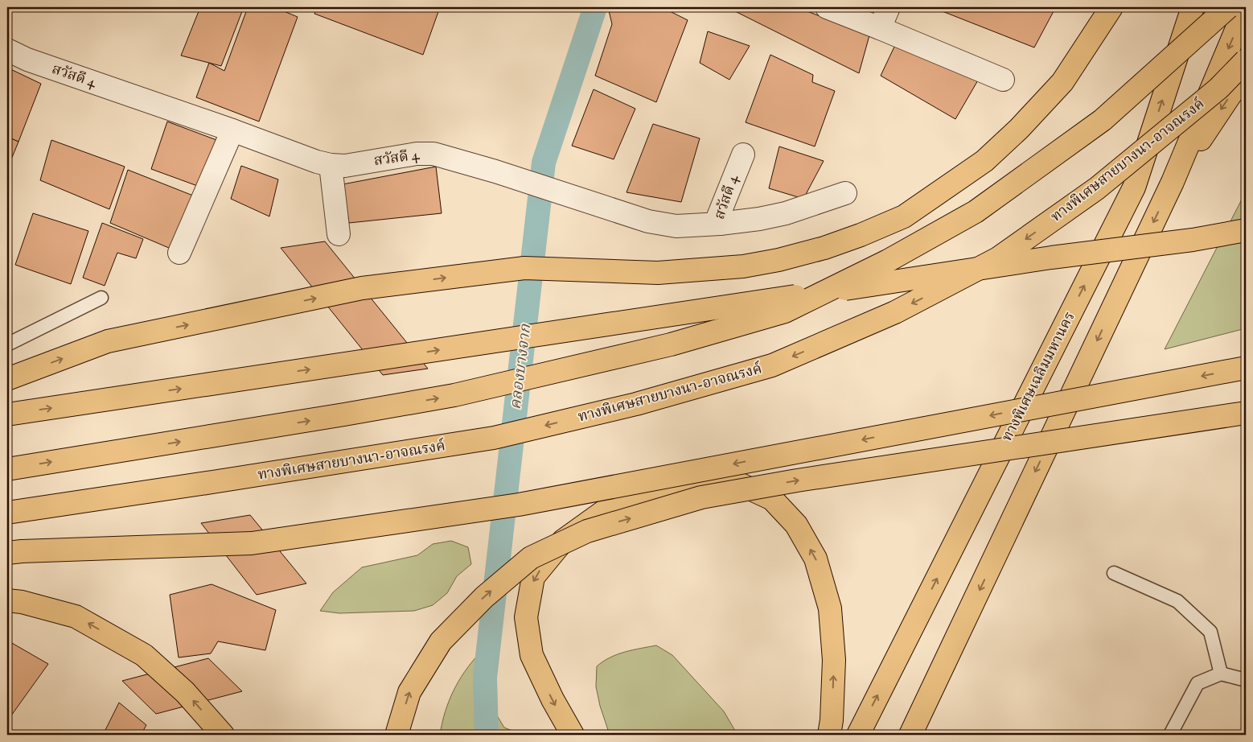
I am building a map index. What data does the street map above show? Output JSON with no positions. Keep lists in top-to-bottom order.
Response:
{
  "streets": {
    "highway": ["ทางพิเศษสายบางนา-อาจณรงค์", "ทางพิเศษเฉลิมมหานคร"],
    "street": ["สวัสดี 4"]
  },
  "water": ["คลองบางจาก"]
}
